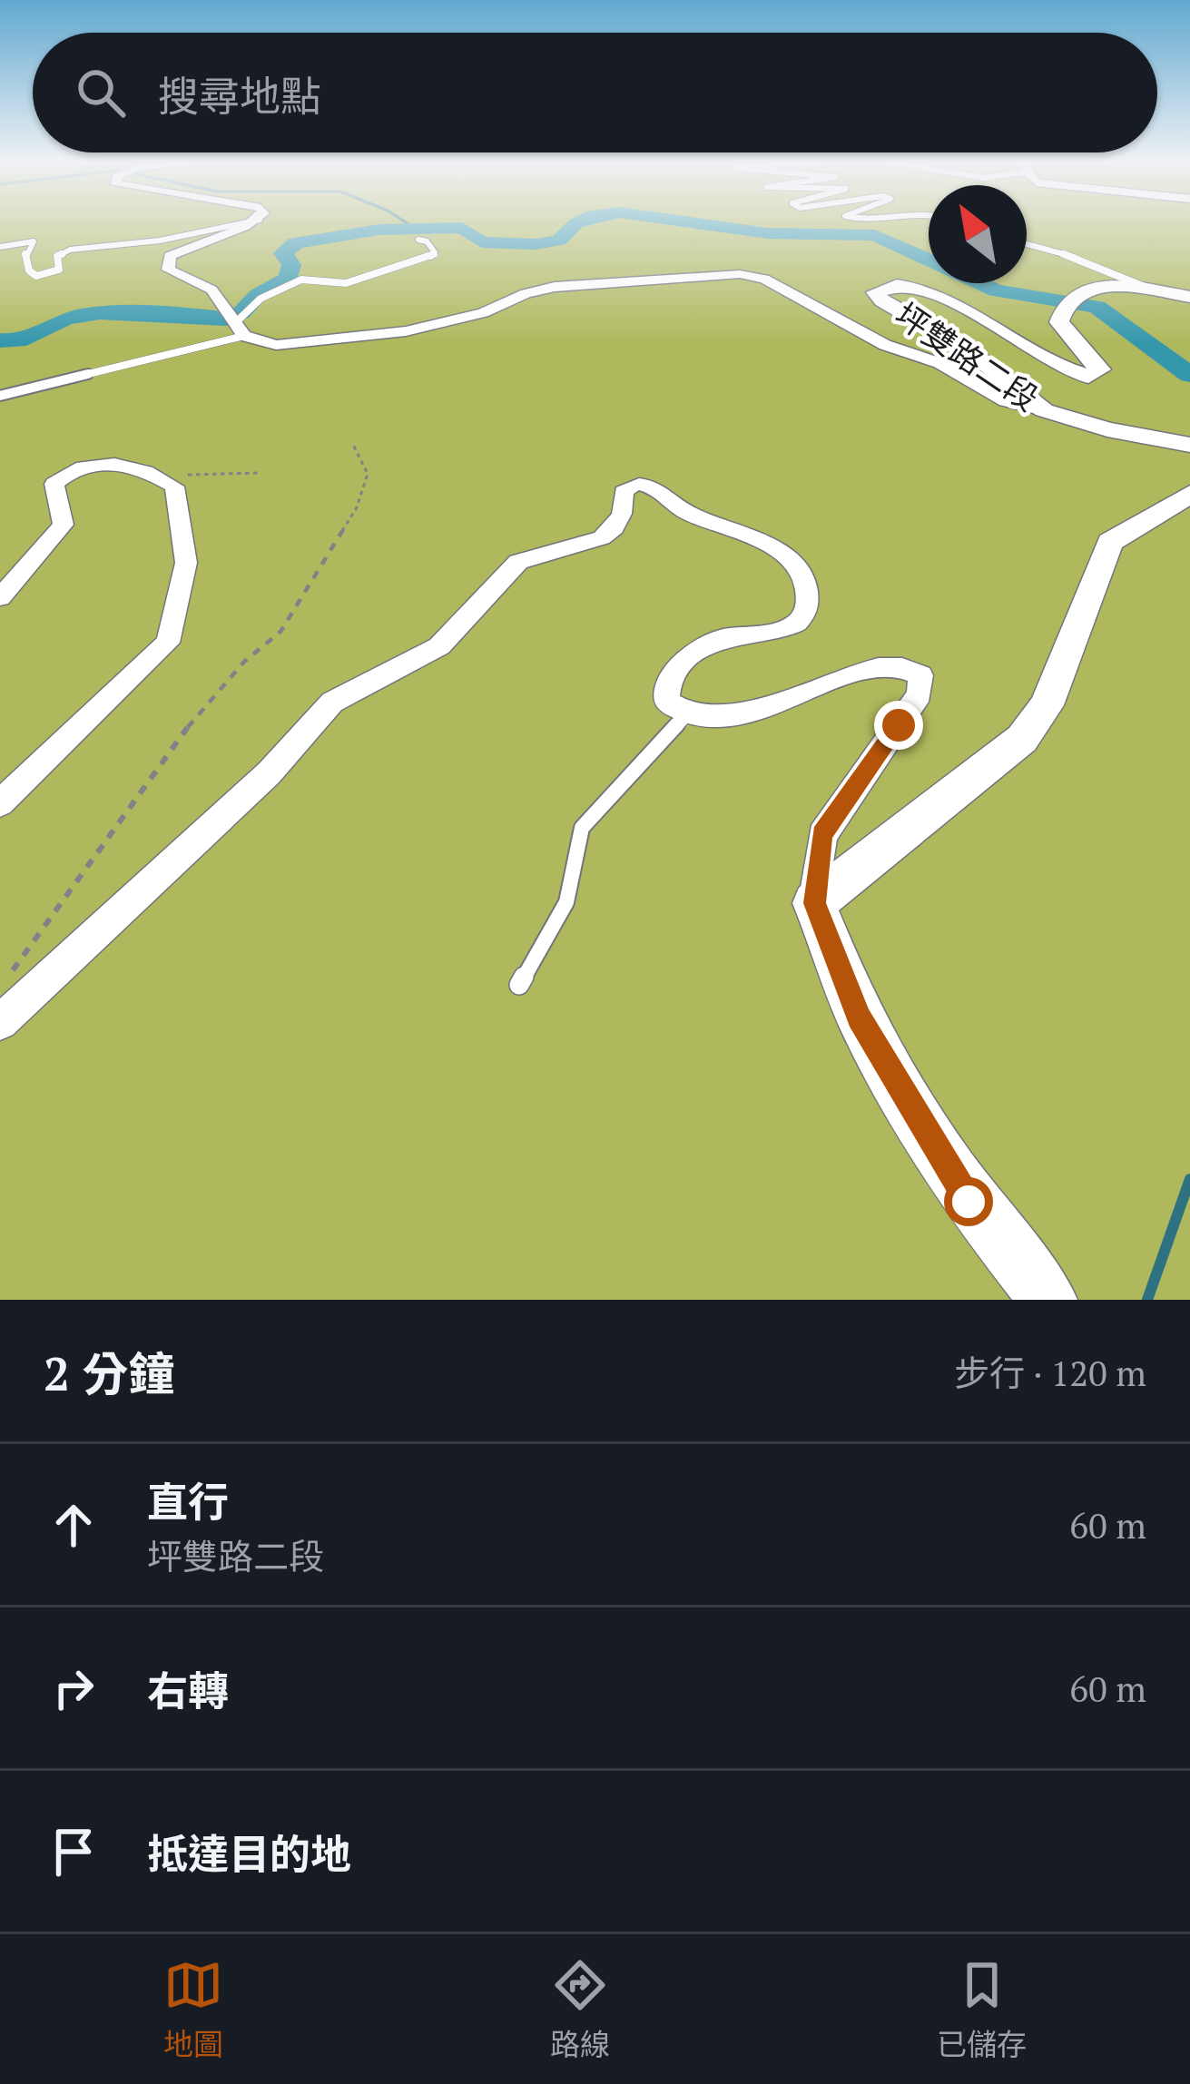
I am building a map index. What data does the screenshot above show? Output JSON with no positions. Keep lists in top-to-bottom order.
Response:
{
  "streets": {
    "street": ["坪雙路二段"]
  },
  "north": "top left",
  "page": {
    "search": "搜尋地點",
    "heading": ["2 分鐘", "步行 · 120 m"],
    "list": [
      ["直行", "坪雙路二段", "60 m"],
      ["右轉", "60 m"],
      "抵達目的地"
    ],
    "nav": ["地圖", "路線", "已儲存"]
  }
}
